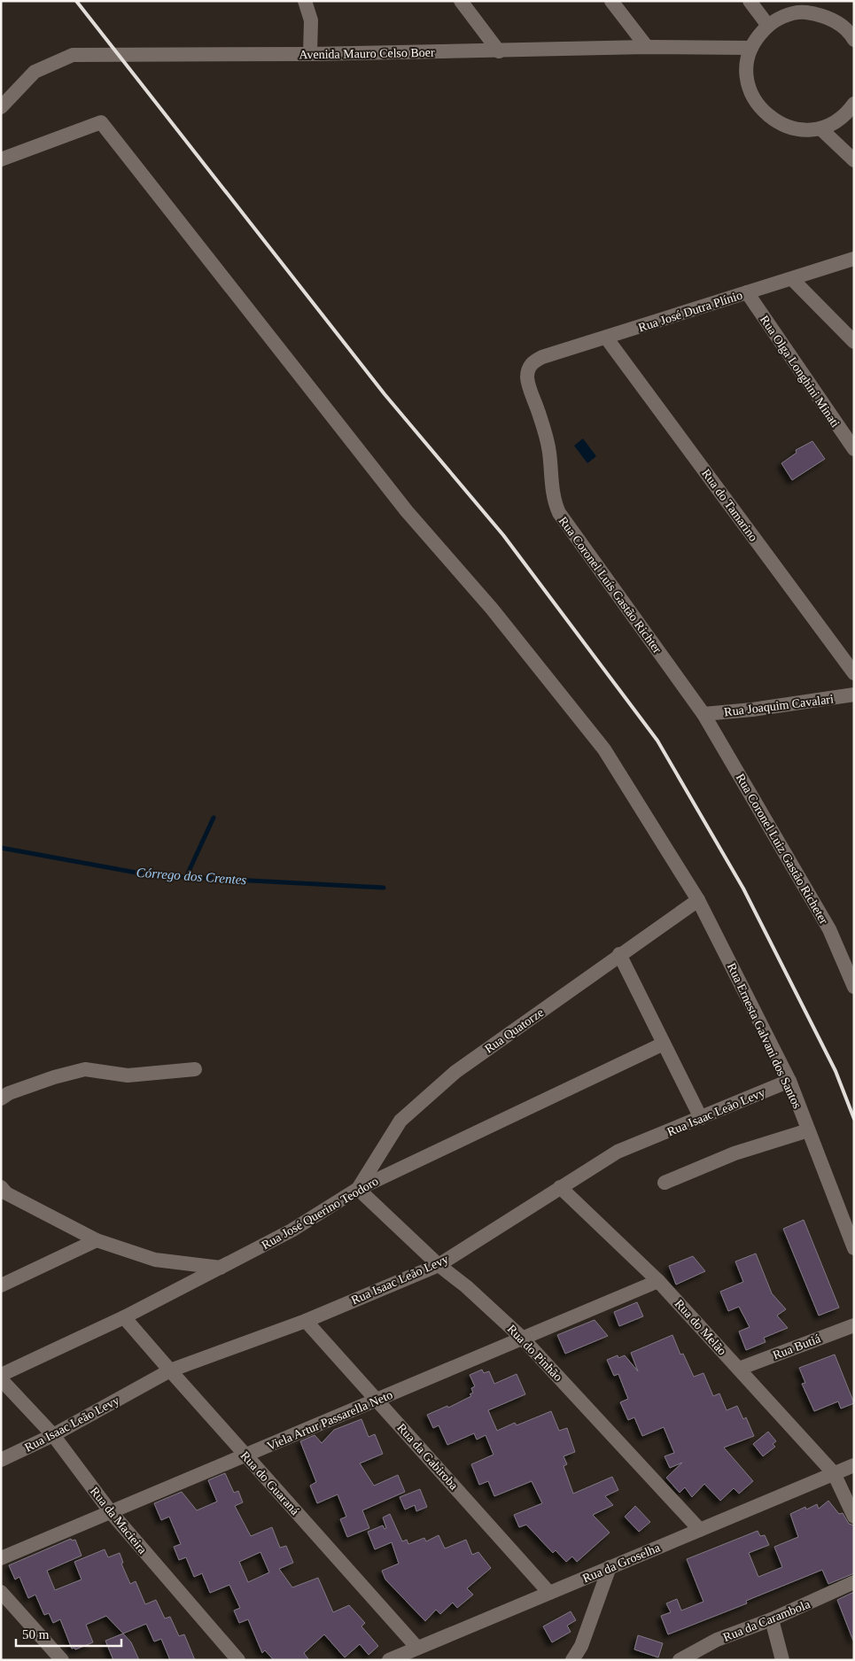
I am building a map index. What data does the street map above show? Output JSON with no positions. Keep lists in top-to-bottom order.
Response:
{
  "streets": {
    "street": [
      "Avenida Mauro Celso Boer",
      "Rua José Dutra Plínio",
      "Rua Olga Longhini Minati",
      "Rua do Tamarino",
      "Rua Coronel Luís Gastão Richter",
      "Rua Joaquim Cavalari",
      "Rua Coronel Luiz Gastão Richeter",
      "Rua Quatorze",
      "Rua Ernesta Galvani dos Santos",
      "Rua Isaac Leão Levy",
      "Rua José Querino Teodoro",
      "Rua do Melão",
      "Rua Butiá",
      "Rua do Pinhão",
      "Viela Artur Passarella Neto",
      "Rua da Gabiroba",
      "Rua do Guaraná",
      "Rua da Macieira",
      "Rua da Groselha",
      "Rua da Carambola"
    ]
  },
  "crossings": [
    ["Rua José Dutra Plínio", "Rua Olga Longhini Minati"],
    ["Rua José Dutra Plínio", "Rua do Tamarino"],
    ["Rua José Dutra Plínio", "Rua Coronel Luís Gastão Richter"],
    ["Rua Coronel Luís Gastão Richter", "Rua Joaquim Cavalari"],
    ["Rua Coronel Luís Gastão Richter", "Rua Coronel Luiz Gastão Richeter"],
    ["Rua Joaquim Cavalari", "Rua Coronel Luiz Gastão Richeter"],
    ["Rua Quatorze", "Rua Ernesta Galvani dos Santos"],
    ["Rua Quatorze", "Rua José Querino Teodoro"],
    ["Rua Quatorze", "Rua do Pinhão"],
    ["Rua Ernesta Galvani dos Santos", "Rua Isaac Leão Levy"],
    ["Rua Isaac Leão Levy", "Rua do Melão"],
    ["Rua Isaac Leão Levy", "Rua do Pinhão"],
    ["Rua Isaac Leão Levy", "Rua da Gabiroba"],
    ["Rua Isaac Leão Levy", "Rua do Guaraná"],
    ["Rua Isaac Leão Levy", "Rua da Macieira"],
    ["Rua José Querino Teodoro", "Rua do Pinhão"],
    ["Rua José Querino Teodoro", "Rua do Guaraná"],
    ["Rua do Melão", "Rua Butiá"],
    ["Rua do Melão", "Viela Artur Passarella Neto"],
    ["Rua do Melão", "Rua da Groselha"],
    ["Rua do Pinhão", "Viela Artur Passarella Neto"],
    ["Rua do Pinhão", "Rua da Groselha"],
    ["Viela Artur Passarella Neto", "Rua da Gabiroba"],
    ["Viela Artur Passarella Neto", "Rua do Guaraná"],
    ["Viela Artur Passarella Neto", "Rua da Macieira"],
    ["Rua da Gabiroba", "Rua da Groselha"],
    ["Rua do Guaraná", "Rua da Groselha"]
  ],
  "water": ["Córrego dos Crentes"],
  "scale_bar": "50 m"
}
